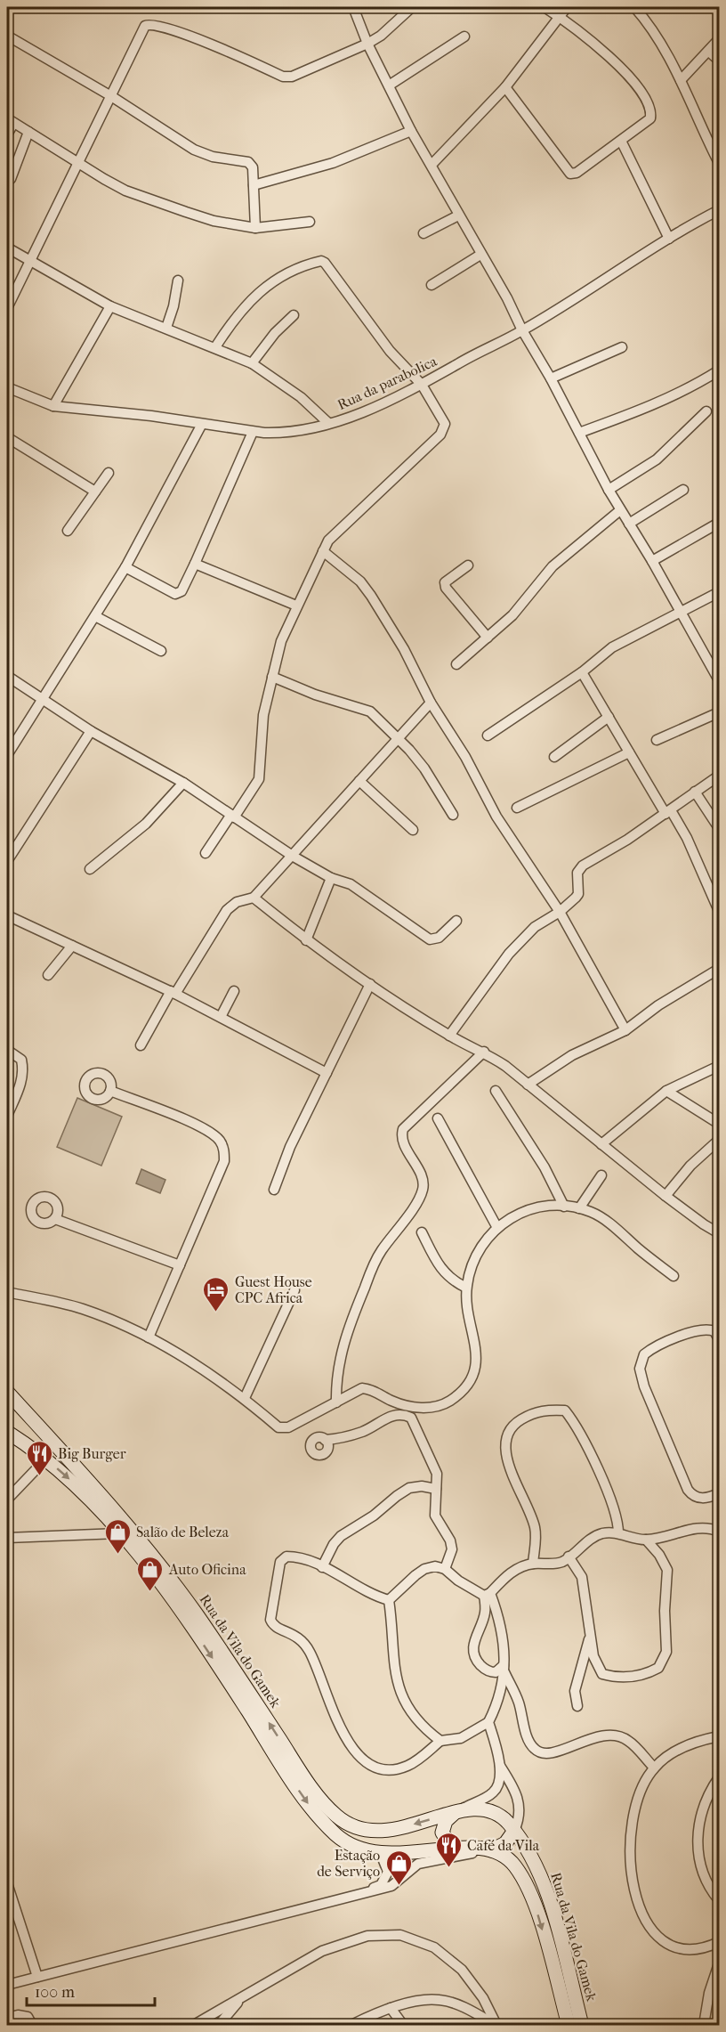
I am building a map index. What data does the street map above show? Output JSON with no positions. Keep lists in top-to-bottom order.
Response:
{
  "streets": {
    "main road": ["Rua da Vila do Gamek"],
    "street": ["Rua da parabolica"]
  },
  "places": {
    "hotel": ["Guest House CPC Africa"],
    "restaurant": ["Big Burger", "Café da Vila"],
    "shop": ["Salão de Beleza", "Auto Oficina", "Estação de Serviço"]
  },
  "scale_bar": "100 m"
}
